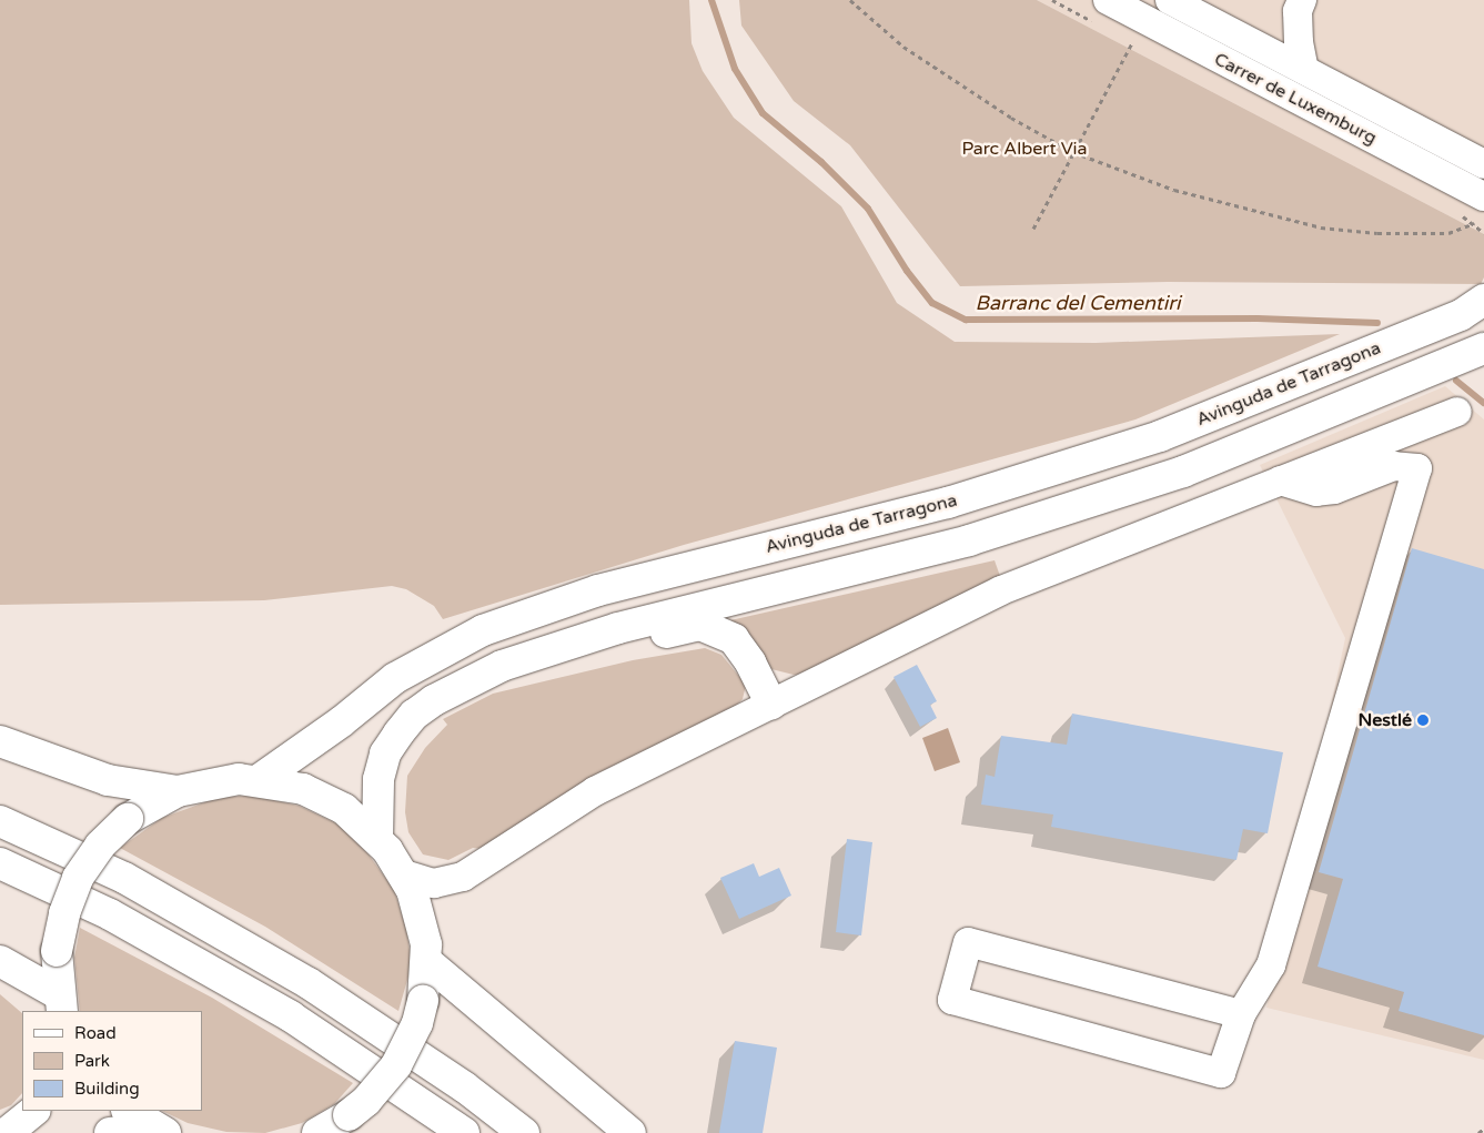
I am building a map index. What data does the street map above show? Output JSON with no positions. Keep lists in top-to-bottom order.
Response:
{
  "streets": {
    "main road": ["Avinguda de Tarragona"],
    "street": ["Carrer de Luxemburg"]
  },
  "water": ["Barranc del Cementiri"],
  "parks": ["Parc Albert Via"],
  "places": ["Nestlé"],
  "legend": ["Road", "Park", "Building"]
}
